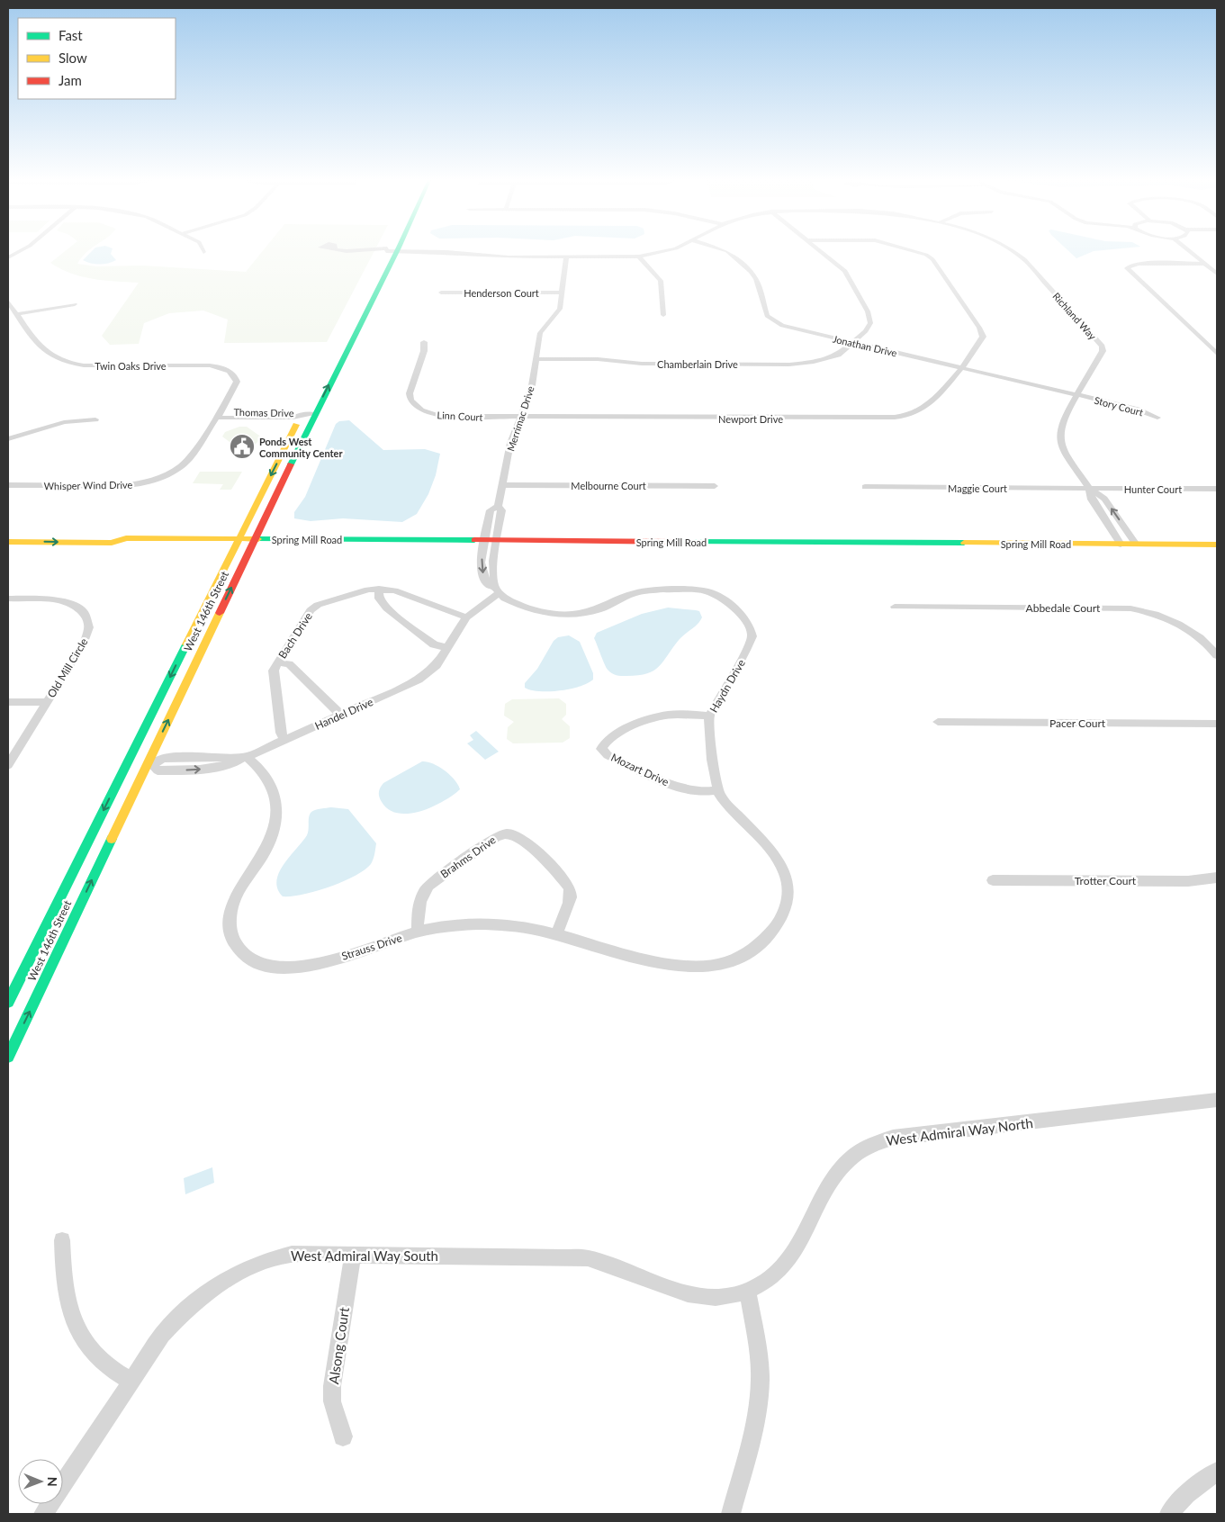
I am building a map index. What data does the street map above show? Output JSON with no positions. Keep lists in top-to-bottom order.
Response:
{
  "streets": {
    "main road": ["Spring Mill Road", "West 146th Street"],
    "street": [
      "Henderson Court",
      "Richland Way",
      "Jonathan Drive",
      "Chamberlain Drive",
      "Twin Oaks Drive",
      "Story Court",
      "Thomas Drive",
      "Linn Court",
      "Merrimac Drive",
      "Newport Drive",
      "Whisper Wind Drive",
      "Melbourne Court",
      "Maggie Court",
      "Hunter Court",
      "Abbedale Court",
      "Bach Drive",
      "Old Mill Circle",
      "Haydn Drive",
      "Handel Drive",
      "Pacer Court",
      "Mozart Drive",
      "Brahms Drive",
      "Trotter Court",
      "Strauss Drive",
      "West Admiral Way North",
      "West Admiral Way South",
      "Alsong Court"
    ]
  },
  "crossings": [
    ["Henderson Court", "Merrimac Drive"],
    ["Richland Way", "Jonathan Drive"],
    ["Richland Way", "Story Court"],
    ["Richland Way", "Merrimac Drive"],
    ["Richland Way", "Maggie Court"],
    ["Richland Way", "Hunter Court"],
    ["Richland Way", "Spring Mill Road"],
    ["Richland Way", "West 146th Street"],
    ["Jonathan Drive", "Chamberlain Drive"],
    ["Jonathan Drive", "Story Court"],
    ["Jonathan Drive", "Newport Drive"],
    ["Chamberlain Drive", "Merrimac Drive"],
    ["Twin Oaks Drive", "Thomas Drive"],
    ["Twin Oaks Drive", "Whisper Wind Drive"],
    ["Thomas Drive", "Whisper Wind Drive"],
    ["Thomas Drive", "West 146th Street"],
    ["Linn Court", "Merrimac Drive"],
    ["Linn Court", "Newport Drive"],
    ["Merrimac Drive", "Newport Drive"],
    ["Merrimac Drive", "Melbourne Court"],
    ["Merrimac Drive", "Spring Mill Road"],
    ["Merrimac Drive", "Haydn Drive"],
    ["Merrimac Drive", "Handel Drive"],
    ["Maggie Court", "Hunter Court"],
    ["Spring Mill Road", "West 146th Street"],
    ["West 146th Street", "Handel Drive"],
    ["Bach Drive", "Handel Drive"],
    ["Haydn Drive", "Handel Drive"],
    ["Haydn Drive", "Mozart Drive"],
    ["Haydn Drive", "Strauss Drive"],
    ["Handel Drive", "Strauss Drive"],
    ["Brahms Drive", "Strauss Drive"],
    ["West Admiral Way North", "West Admiral Way South"],
    ["West Admiral Way South", "Alsong Court"]
  ],
  "places": {
    "public building": ["Ponds West Community Center"]
  },
  "legend": ["Fast", "Slow", "Jam"],
  "north": "right"
}
